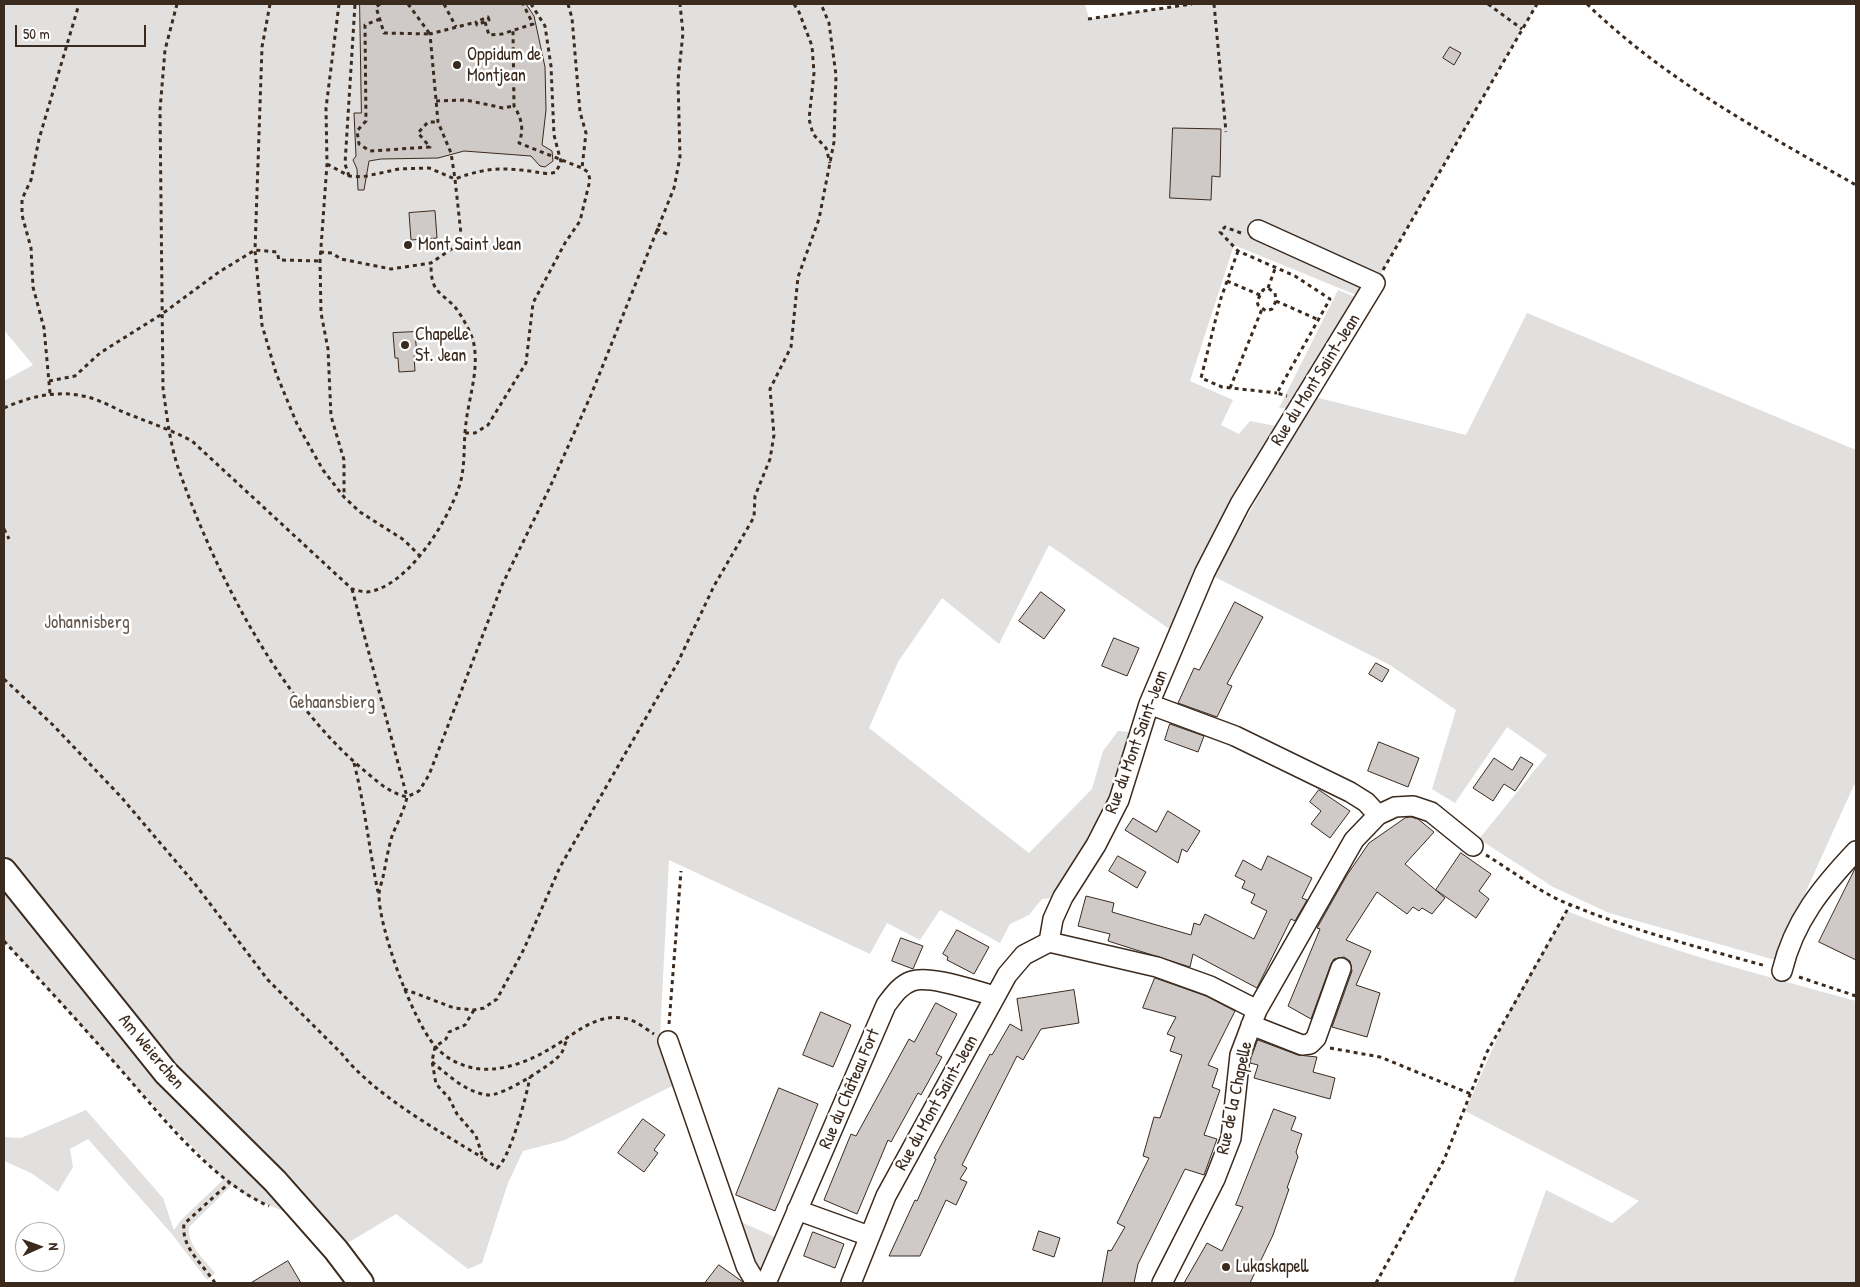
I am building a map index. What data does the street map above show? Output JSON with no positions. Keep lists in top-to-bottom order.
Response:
{
  "streets": {
    "main road": ["Am Weierchen"],
    "street": ["Rue du Mont Saint-Jean", "Rue du Château Fort", "Rue de la Chapelle"]
  },
  "crossings": [
    ["Rue du Mont Saint-Jean", "Rue du Château Fort"]
  ],
  "parks": ["Johannisberg", "Gehaansbierg"],
  "places": [
    "Oppidum de Montjean",
    "Mont Saint Jean",
    "Chapelle St. Jean",
    "Lukaskapell"
  ],
  "scale_bar": "50 m",
  "north": "right"
}
